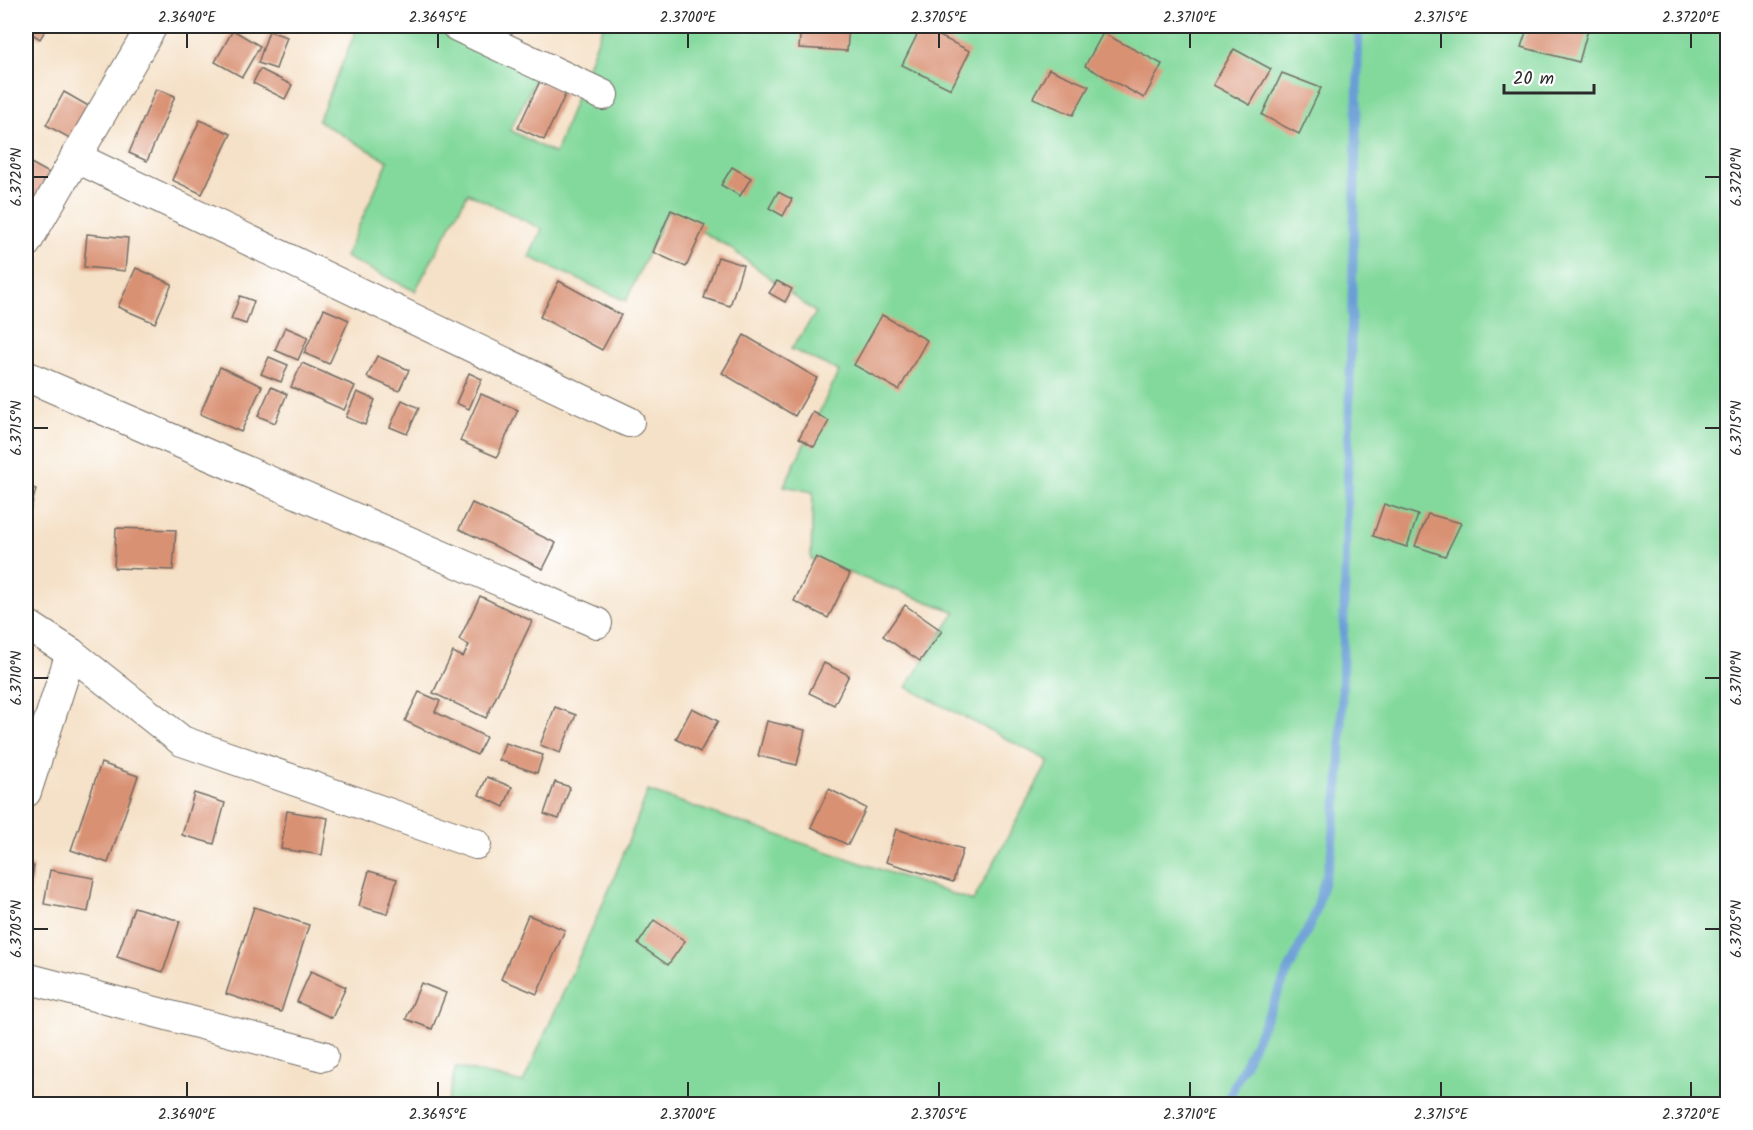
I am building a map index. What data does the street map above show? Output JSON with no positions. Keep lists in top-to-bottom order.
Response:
{
  "scale_bar": "20 m",
  "coordinates": [
    "2.3690°E",
    "2.3695°E",
    "2.3700°E",
    "2.3705°E",
    "2.3710°E",
    "2.3715°E",
    "2.3720°E",
    "6.3720°N",
    "6.3715°N",
    "6.3710°N",
    "6.3705°N"
  ]
}
